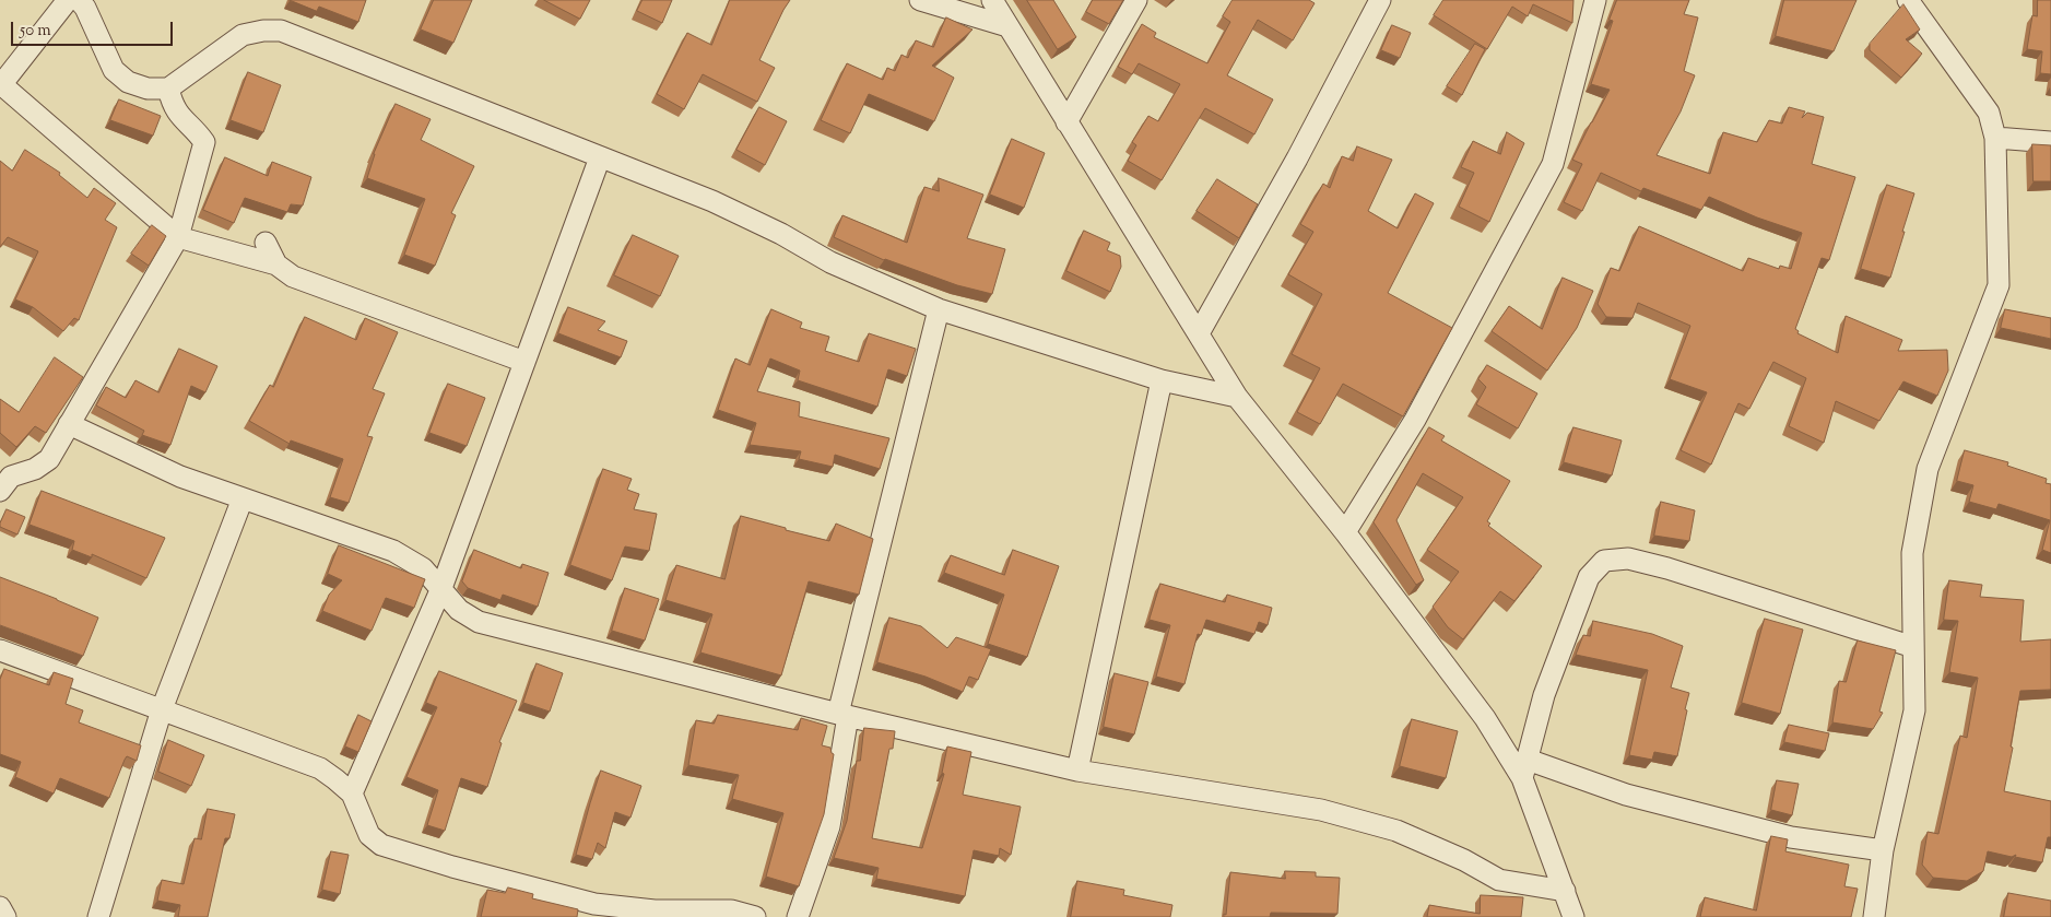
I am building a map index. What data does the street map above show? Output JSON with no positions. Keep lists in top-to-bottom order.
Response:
{
  "scale_bar": "50 m"
}
